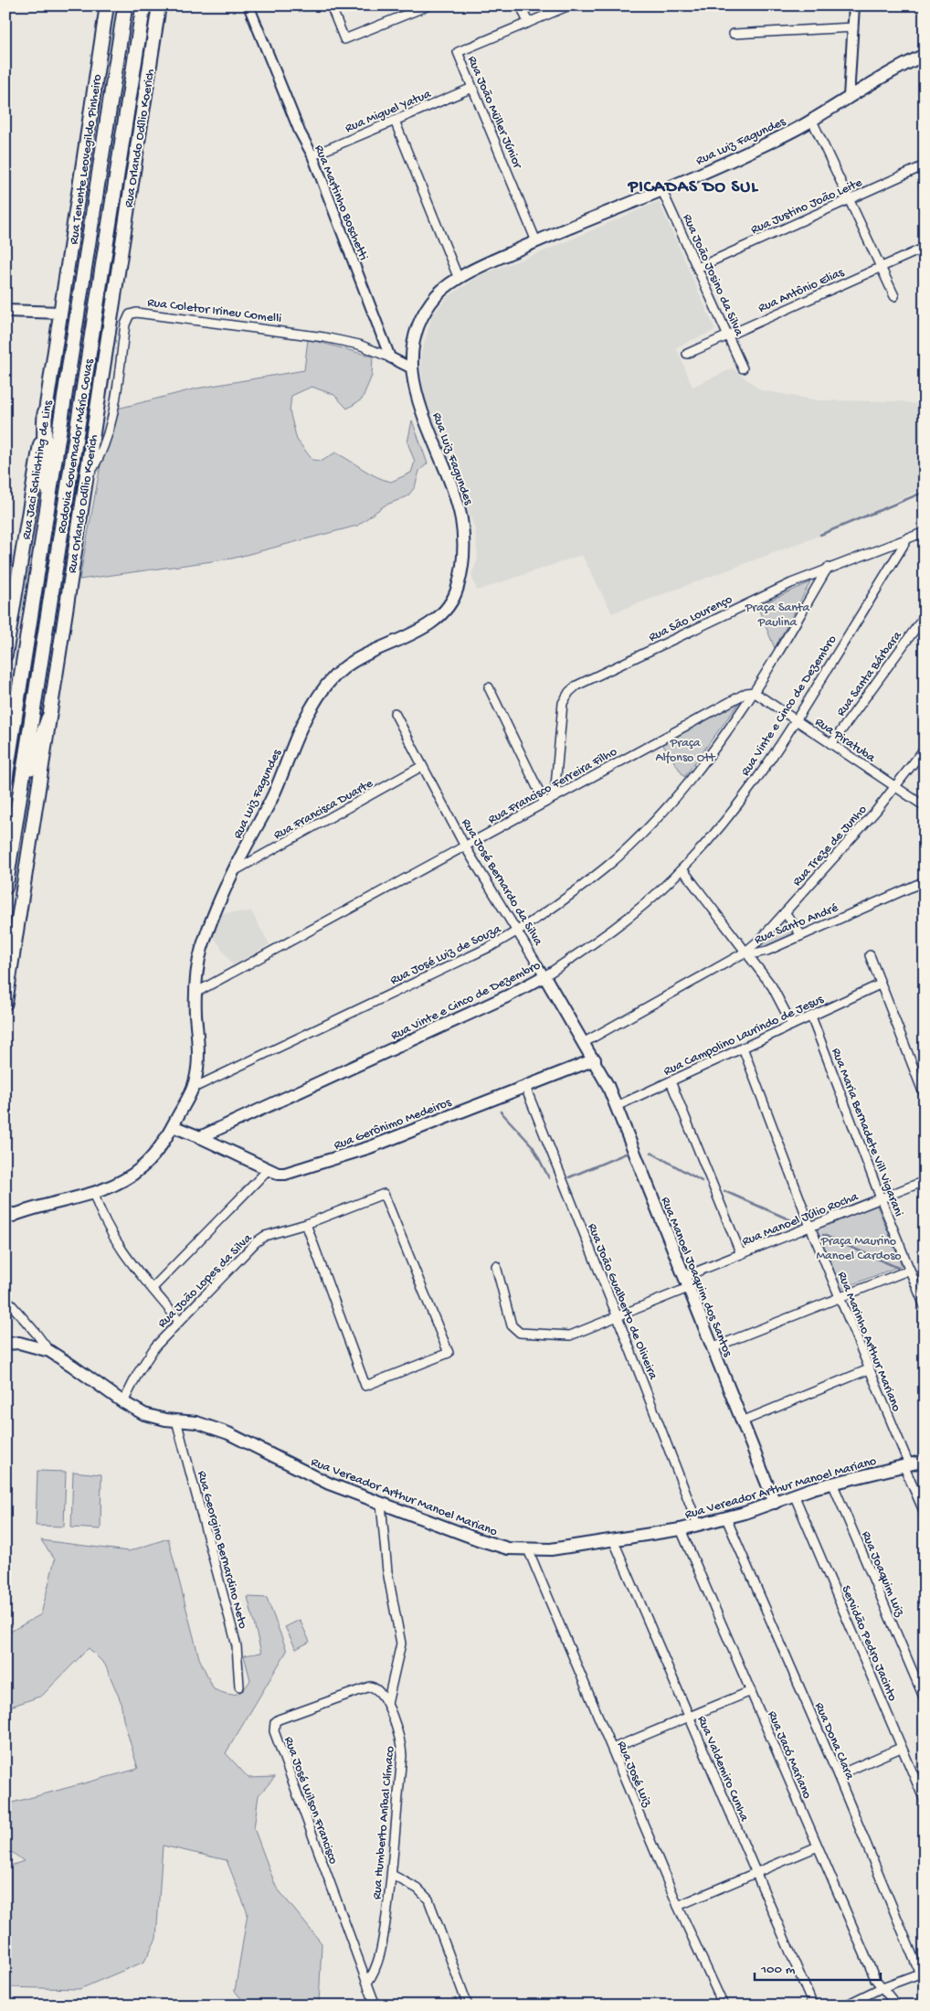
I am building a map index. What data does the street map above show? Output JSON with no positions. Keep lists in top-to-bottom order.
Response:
{
  "streets": {
    "highway": ["Rodovia Governador Mário Covas"],
    "main road": [
      "Rua Orlando Odílio Koerich",
      "Rua Luiz Fagundes",
      "Rua Tenente Leovegildo Pinheiro",
      "Rua Jaci Schlichting de Lins",
      "Rua Vinte e Cinco de Dezembro",
      "Rua José Bernardo da Silva",
      "Rua Gerônimo Medeiros",
      "Rua Manoel Joaquim dos Santos",
      "Rua Vereador Arthur Manoel Mariano"
    ],
    "street": [
      "Rua Miguel Yatua",
      "Rua João Müller Júnior",
      "Rua Martinho Boschetti",
      "Rua Justino João Leite",
      "Rua João Josino da Silva",
      "Rua Antônio Elias",
      "Rua Coletor Irineu Comelli",
      "Rua São Lourenço",
      "Rua Santa Bárbara",
      "Rua Piratuba",
      "Rua Francisco Ferreira Filho",
      "Rua Francisca Duarte",
      "Rua Treze de Junho",
      "Rua Santo André",
      "Rua José Luiz de Souza",
      "Rua Campolino Laurindo de Jesus",
      "Rua Maria Bernadete Vill Vigarani",
      "Rua Manoel Júlio Rocha",
      "Rua João Lopes da Silva",
      "Rua João Gualberto de Oliveira",
      "Rua Marinho Arthur Mariano",
      "Rua Georgino Bernardino Neto",
      "Rua Joaquim Luiz",
      "Servidão Pedro Jacinto",
      "Rua Dona Clara",
      "Rua Jacó Mariano",
      "Rua Valdemiro Cunha",
      "Rua José Luiz",
      "Rua José Wilson Francisco",
      "Rua Humberto Aníbal Clímaco"
    ]
  },
  "crossings": [
    ["Rua Miguel Yatua", "Rua João Müller Júnior"],
    ["Rua Miguel Yatua", "Rua Martinho Boschetti"],
    ["Rua João Müller Júnior", "Rua Luiz Fagundes"],
    ["Rua Orlando Odílio Koerich", "Rua Coletor Irineu Comelli"],
    ["Rua Luiz Fagundes", "Rua João Josino da Silva"],
    ["Rua Luiz Fagundes", "Rua Coletor Irineu Comelli"],
    ["Rua Luiz Fagundes", "Rua Francisco Ferreira Filho"],
    ["Rua Luiz Fagundes", "Rua Francisca Duarte"],
    ["Rua Luiz Fagundes", "Rua José Luiz de Souza"],
    ["Rua Tenente Leovegildo Pinheiro", "Rua Jaci Schlichting de Lins"],
    ["Rua Martinho Boschetti", "Rua Coletor Irineu Comelli"],
    ["Rua Justino João Leite", "Rua João Josino da Silva"],
    ["Rua João Josino da Silva", "Rua Antônio Elias"],
    ["Rua São Lourenço", "Rua Vinte e Cinco de Dezembro"],
    ["Rua São Lourenço", "Rua Francisco Ferreira Filho"],
    ["Rua São Lourenço", "Rua José Luiz de Souza"],
    ["Rua Santa Bárbara", "Rua Piratuba"],
    ["Rua Vinte e Cinco de Dezembro", "Rua Piratuba"],
    ["Rua Vinte e Cinco de Dezembro", "Rua José Bernardo da Silva"],
    ["Rua Vinte e Cinco de Dezembro", "Rua Gerônimo Medeiros"],
    ["Rua Piratuba", "Rua Francisco Ferreira Filho"],
    ["Rua Piratuba", "Rua Treze de Junho"],
    ["Rua Piratuba", "Rua José Luiz de Souza"],
    ["Rua Francisco Ferreira Filho", "Rua José Bernardo da Silva"],
    ["Rua Francisco Ferreira Filho", "Rua José Luiz de Souza"],
    ["Rua Francisca Duarte", "Rua José Bernardo da Silva"],
    ["Rua Treze de Junho", "Rua Santo André"],
    ["Rua José Bernardo da Silva", "Rua Santo André"],
    ["Rua José Bernardo da Silva", "Rua José Luiz de Souza"],
    ["Rua José Bernardo da Silva", "Rua Gerônimo Medeiros"],
    ["Rua José Bernardo da Silva", "Rua Manoel Joaquim dos Santos"],
    ["Rua Campolino Laurindo de Jesus", "Rua Maria Bernadete Vill Vigarani"],
    ["Rua Campolino Laurindo de Jesus", "Rua Manoel Joaquim dos Santos"],
    ["Rua Campolino Laurindo de Jesus", "Rua Marinho Arthur Mariano"],
    ["Rua Gerônimo Medeiros", "Rua Manoel Joaquim dos Santos"],
    ["Rua Gerônimo Medeiros", "Rua João Gualberto de Oliveira"],
    ["Rua Maria Bernadete Vill Vigarani", "Rua Manoel Júlio Rocha"],
    ["Rua Manoel Júlio Rocha", "Rua Manoel Joaquim dos Santos"],
    ["Rua Manoel Júlio Rocha", "Rua Marinho Arthur Mariano"],
    ["Rua Manoel Joaquim dos Santos", "Rua Vereador Arthur Manoel Mariano"],
    ["Rua João Lopes da Silva", "Rua Vereador Arthur Manoel Mariano"],
    ["Rua João Gualberto de Oliveira", "Rua Vereador Arthur Manoel Mariano"],
    ["Rua Marinho Arthur Mariano", "Rua Vereador Arthur Manoel Mariano"],
    ["Rua Vereador Arthur Manoel Mariano", "Rua Georgino Bernardino Neto"],
    ["Rua Vereador Arthur Manoel Mariano", "Rua Joaquim Luiz"],
    ["Rua Vereador Arthur Manoel Mariano", "Servidão Pedro Jacinto"],
    ["Rua Vereador Arthur Manoel Mariano", "Rua Dona Clara"],
    ["Rua Vereador Arthur Manoel Mariano", "Rua Jacó Mariano"],
    ["Rua Vereador Arthur Manoel Mariano", "Rua Valdemiro Cunha"],
    ["Rua Vereador Arthur Manoel Mariano", "Rua José Luiz"],
    ["Rua José Wilson Francisco", "Rua Humberto Aníbal Clímaco"]
  ],
  "districts": ["PICADAS DO SUL"],
  "parks": ["Praça Santa Paulina", "Praça Alfonso Ott", "Praça Maurino Manoel Cardoso"],
  "scale_bar": "100 m"
}
